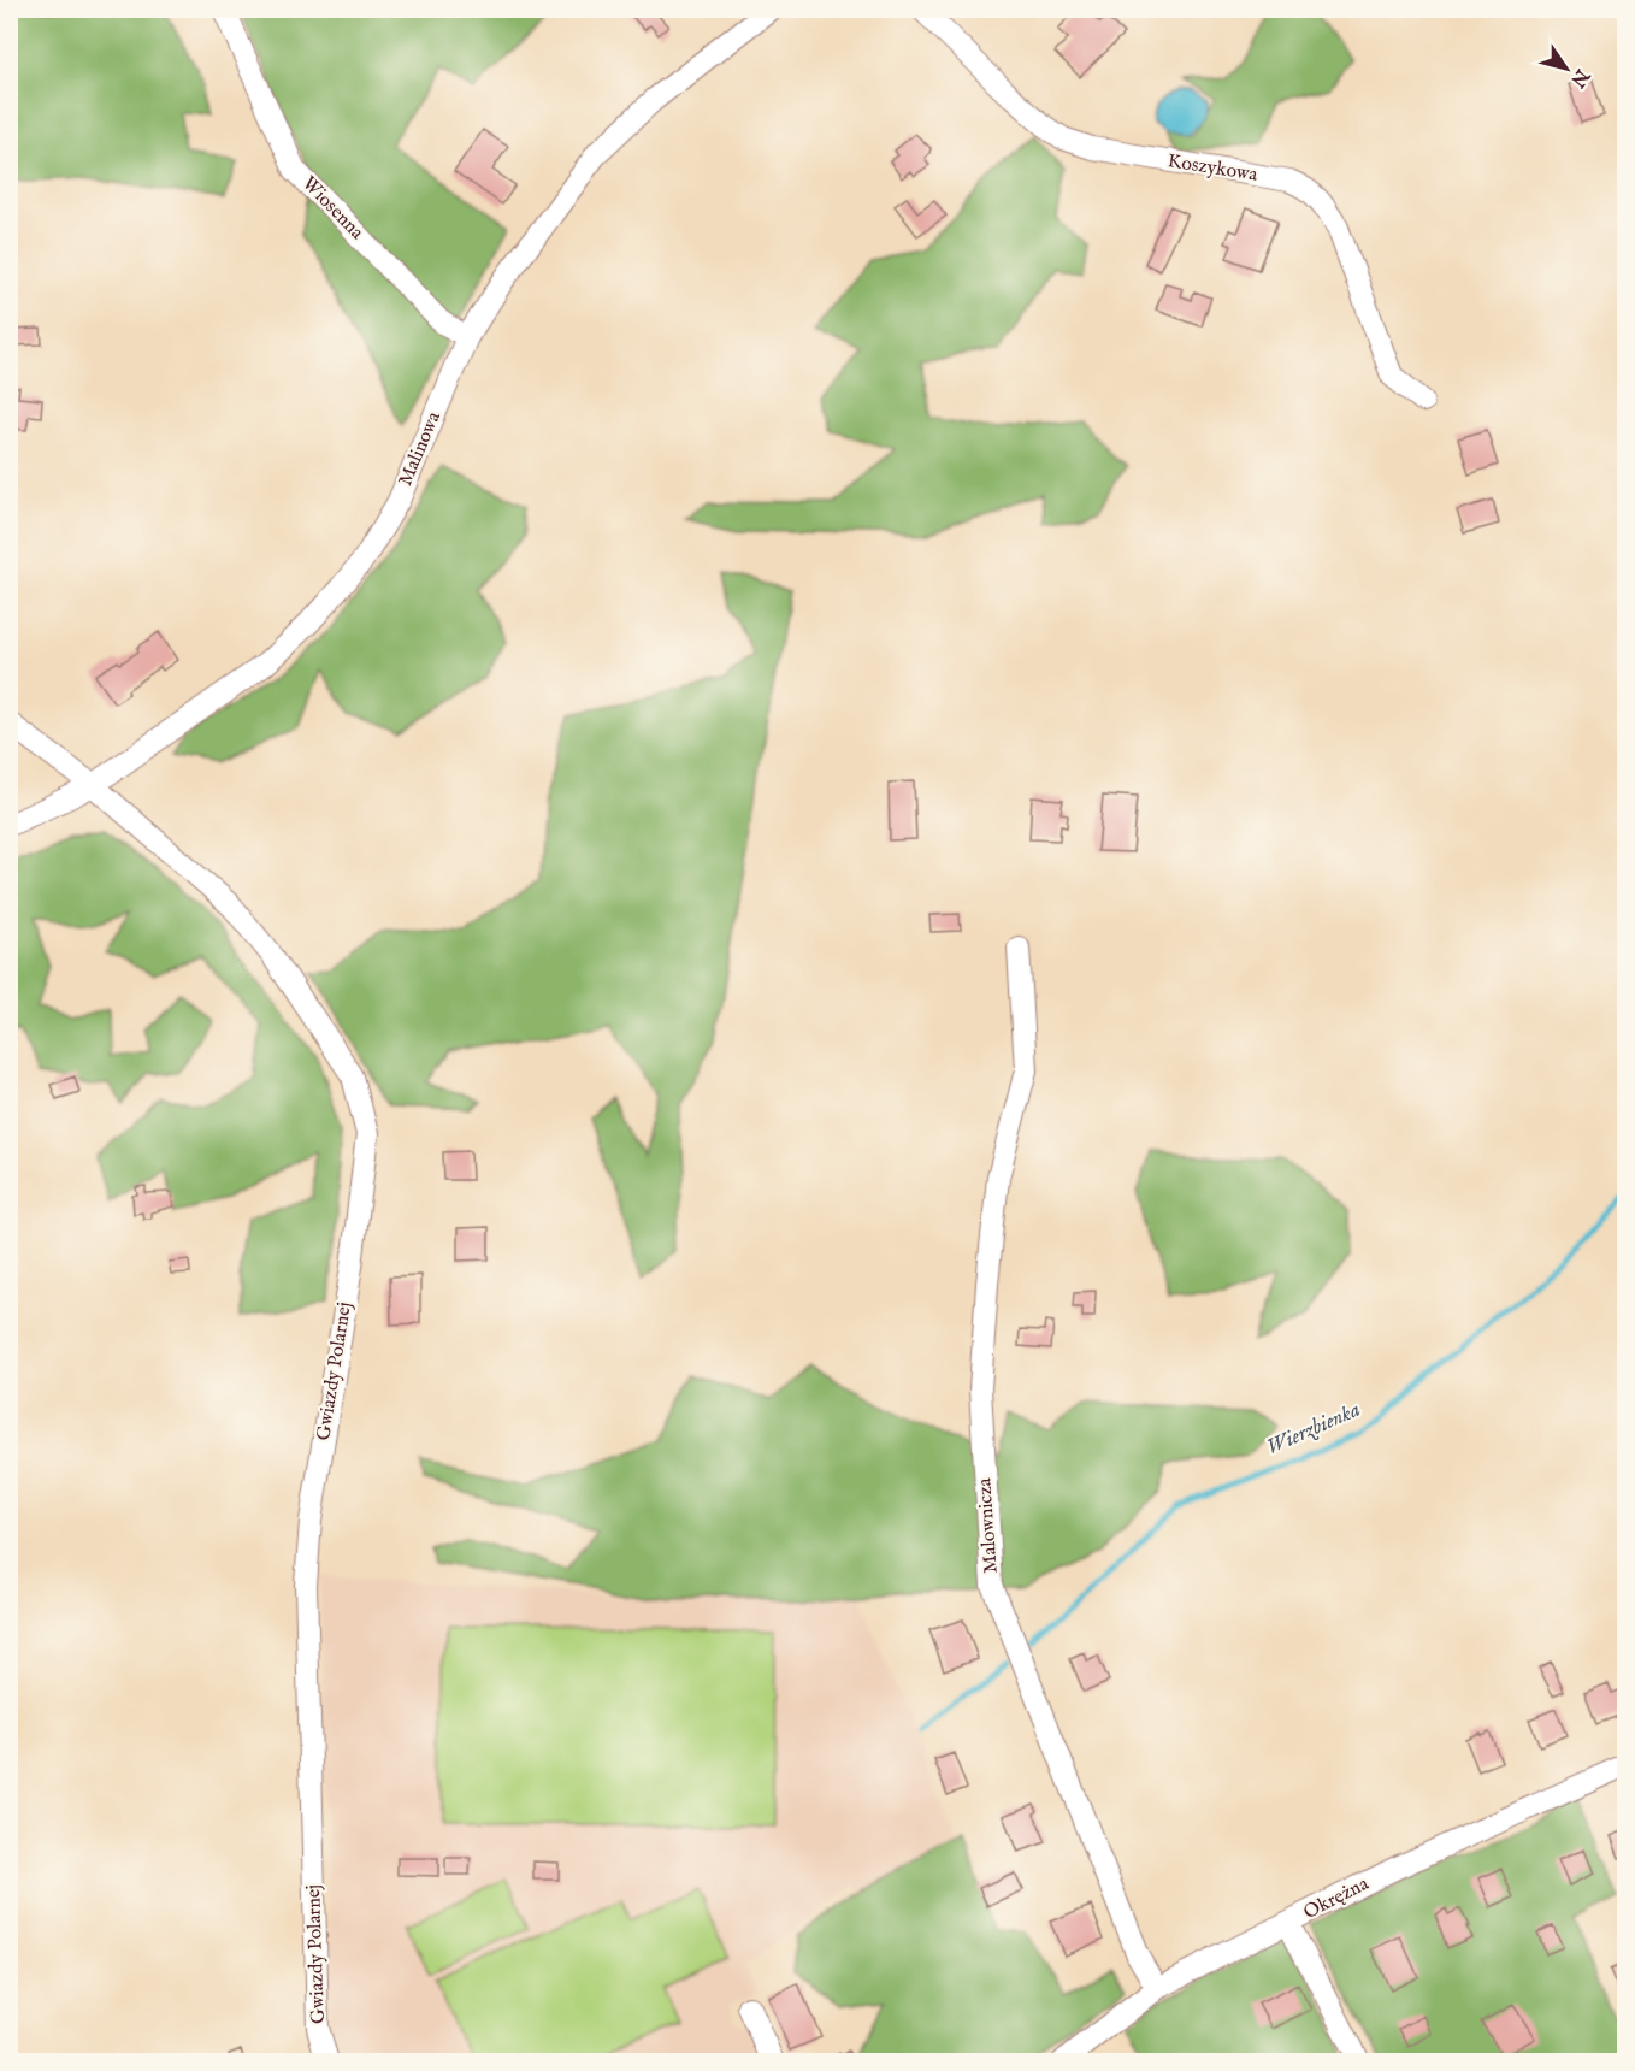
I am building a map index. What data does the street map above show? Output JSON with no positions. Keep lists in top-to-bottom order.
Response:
{
  "streets": {
    "street": [
      "Koszykowa",
      "Wiosenna",
      "Malinowa",
      "Gwiazdy Polarnej",
      "Malownicza",
      "Okrężna"
    ]
  },
  "crossings": [
    ["Wiosenna", "Malinowa"],
    ["Malinowa", "Gwiazdy Polarnej"],
    ["Malownicza", "Okrężna"]
  ],
  "water": ["Wierzbienka"],
  "north": "bottom right"
}
